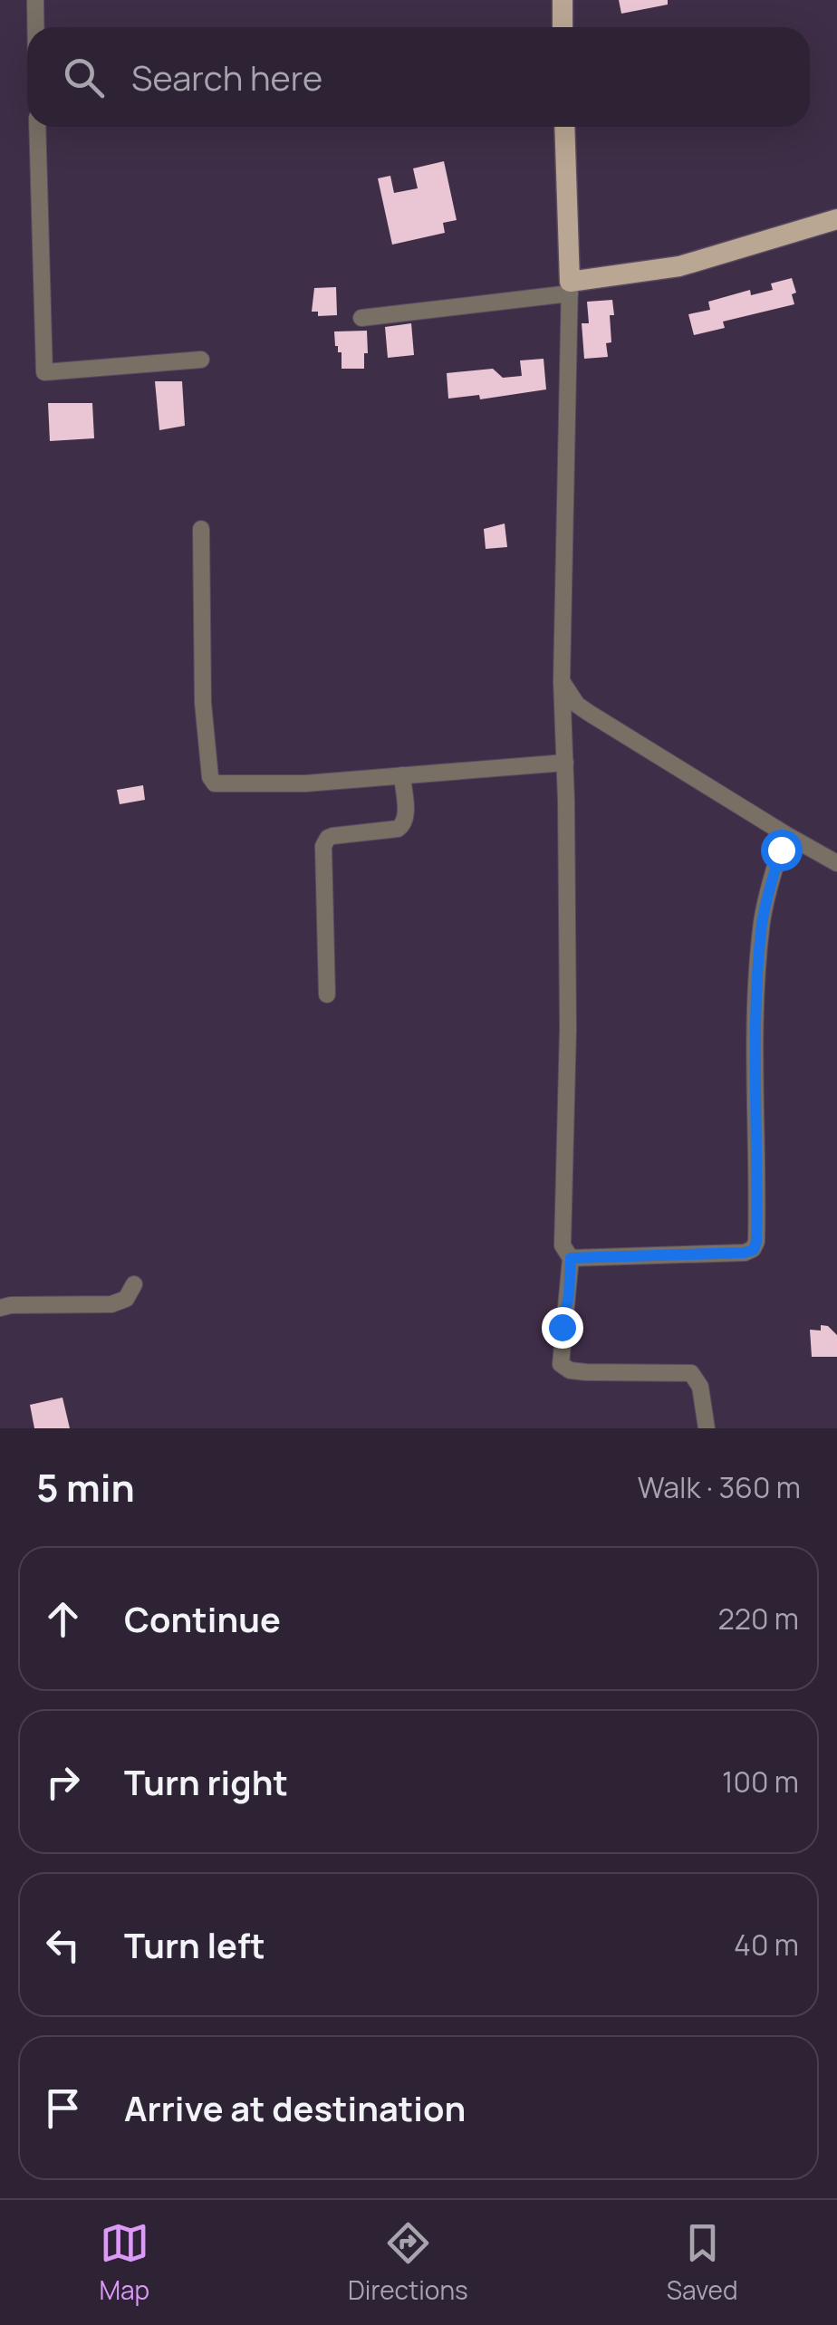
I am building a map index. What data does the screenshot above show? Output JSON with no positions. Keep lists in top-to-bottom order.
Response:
{
  "page": {
    "search": "Search here",
    "heading": ["5 min", "Walk · 360 m"],
    "list": [
      ["Continue", "220 m"],
      ["Turn right", "100 m"],
      ["Turn left", "40 m"],
      "Arrive at destination"
    ],
    "nav": ["Map", "Directions", "Saved"]
  }
}
